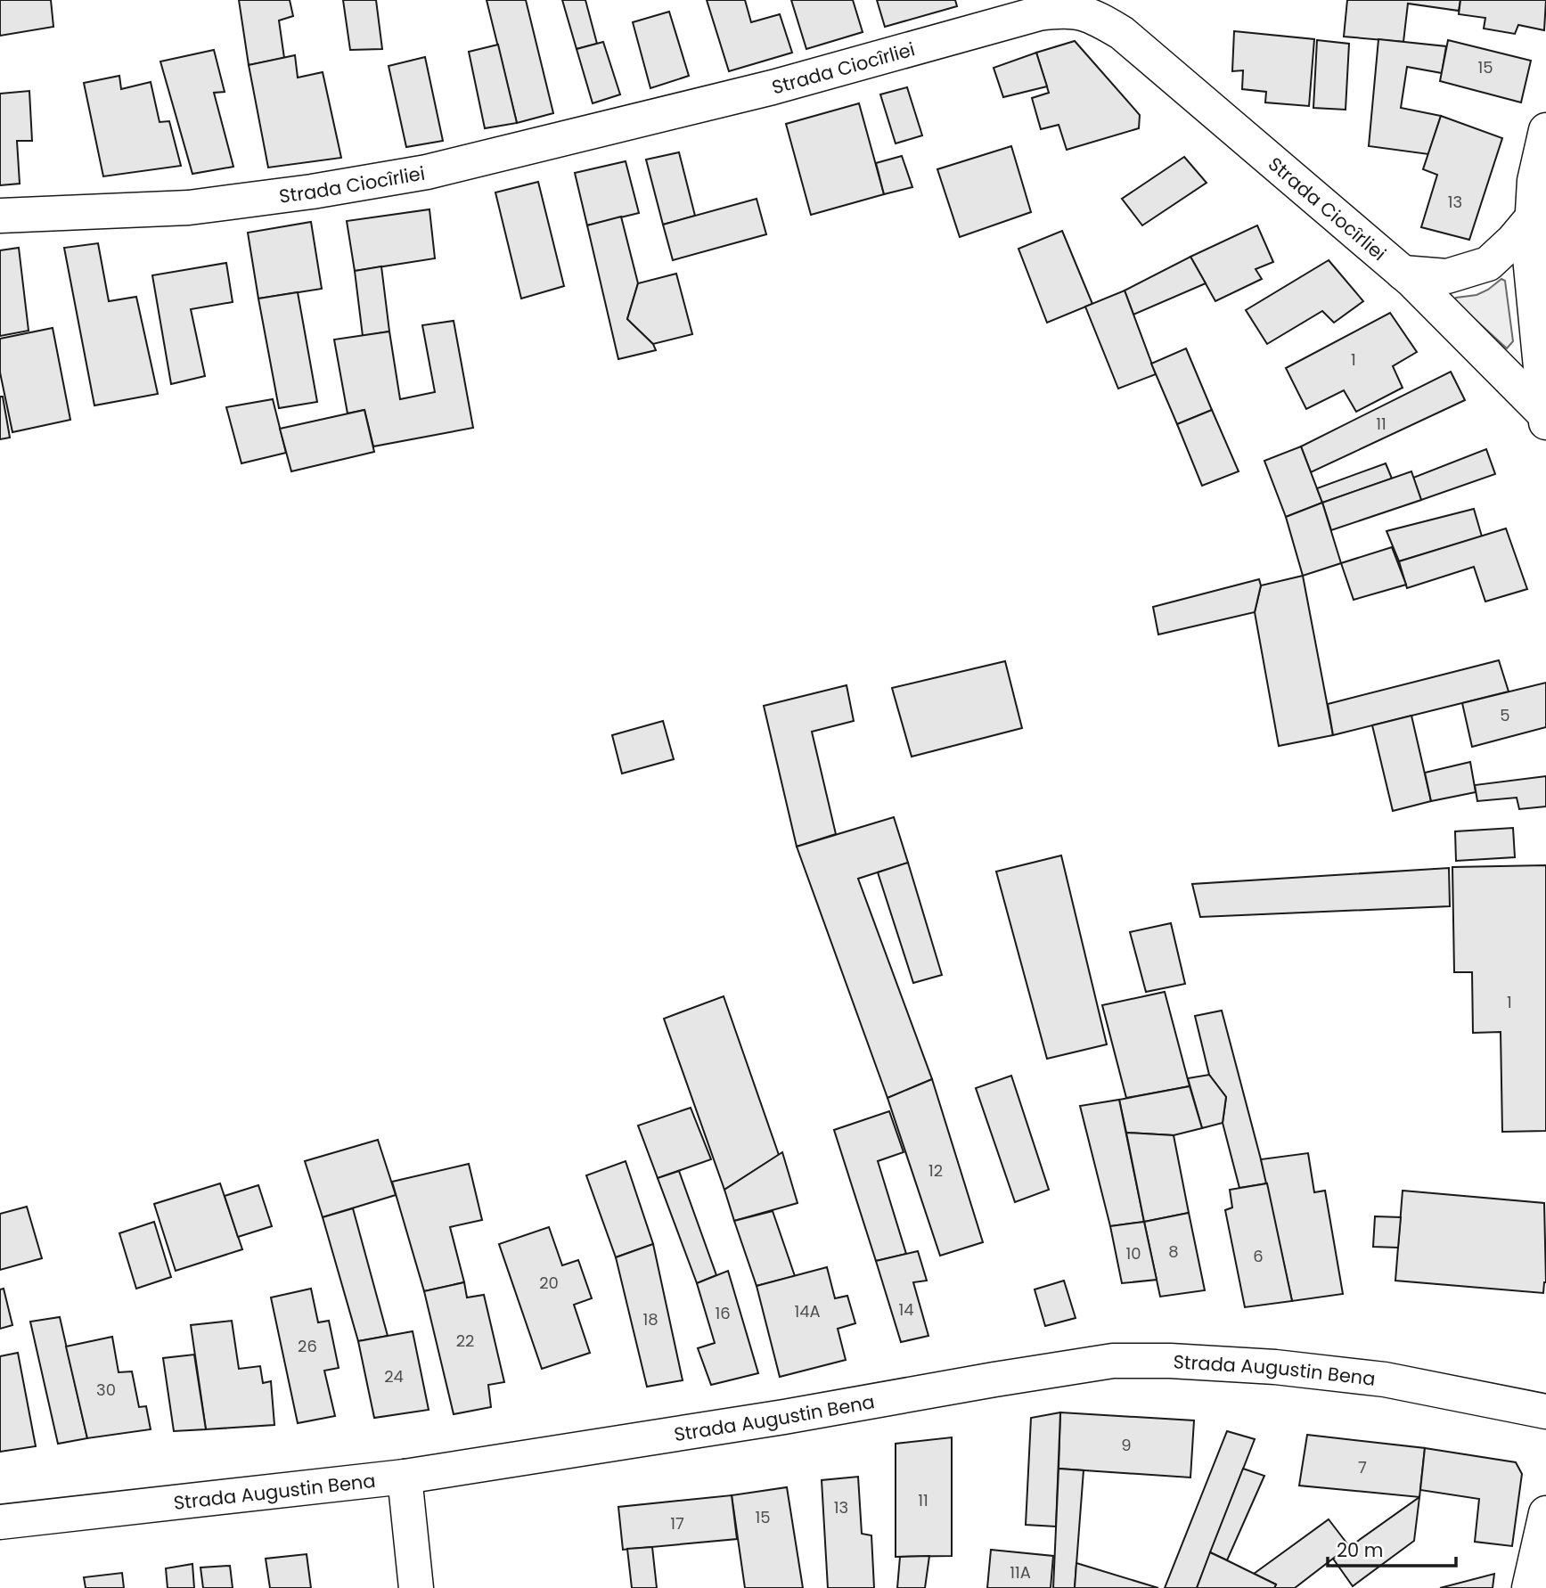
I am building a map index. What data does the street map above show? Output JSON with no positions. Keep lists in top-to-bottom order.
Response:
{
  "streets": {
    "street": ["Strada Ciocîrliei", "Strada Augustin Bena"]
  },
  "house_numbers": [
    "15",
    "13",
    "1",
    "11",
    "5",
    "1",
    "12",
    "8",
    "10",
    "6",
    "20",
    "14",
    "14A",
    "16",
    "18",
    "22",
    "26",
    "24",
    "30",
    "9",
    "7",
    "11",
    "13",
    "15",
    "17",
    "11A"
  ],
  "scale_bar": "20 m"
}
